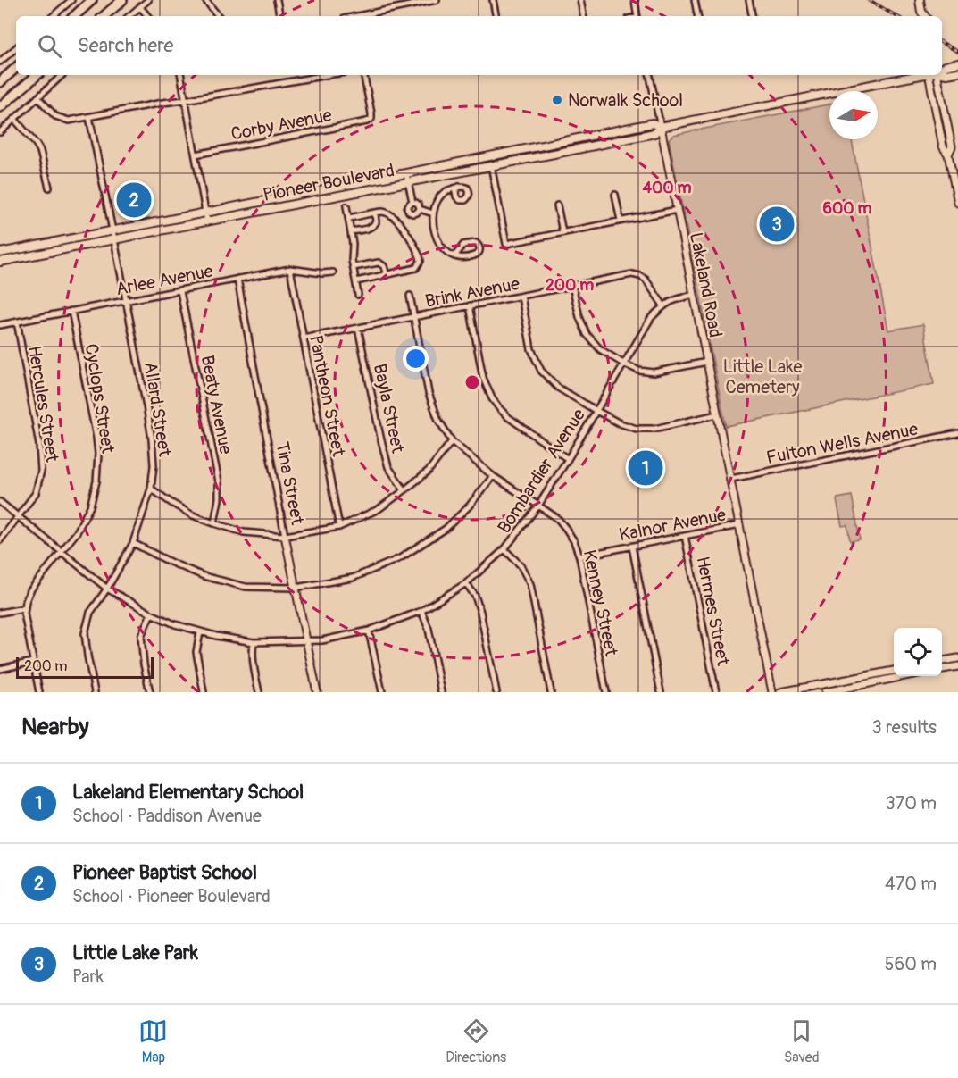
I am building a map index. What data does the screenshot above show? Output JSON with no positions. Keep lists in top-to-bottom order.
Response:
{
  "streets": {
    "main road": ["Pioneer Boulevard"],
    "street": [
      "Corby Avenue",
      "Arlee Avenue",
      "Lakeland Road",
      "Brink Avenue",
      "Pantheon Street",
      "Cyclops Street",
      "Hercules Street",
      "Beaty Avenue",
      "Bayla Street",
      "Allard Street",
      "Fulton Wells Avenue",
      "Bombardier Avenue",
      "Tina Street",
      "Kalnor Avenue",
      "Kenney Street",
      "Hermes Street"
    ]
  },
  "crossings": [
    ["Pioneer Boulevard", "Lakeland Road"],
    ["Pioneer Boulevard", "Allard Street"],
    ["Arlee Avenue", "Pantheon Street"],
    ["Arlee Avenue", "Cyclops Street"],
    ["Arlee Avenue", "Hercules Street"],
    ["Arlee Avenue", "Beaty Avenue"],
    ["Arlee Avenue", "Allard Street"],
    ["Arlee Avenue", "Tina Street"],
    ["Lakeland Road", "Fulton Wells Avenue"],
    ["Lakeland Road", "Bombardier Avenue"],
    ["Lakeland Road", "Kalnor Avenue"],
    ["Brink Avenue", "Pantheon Street"],
    ["Brink Avenue", "Bayla Street"],
    ["Brink Avenue", "Bombardier Avenue"],
    ["Brink Avenue", "Kenney Street"],
    ["Cyclops Street", "Bombardier Avenue"],
    ["Hercules Street", "Bombardier Avenue"],
    ["Allard Street", "Bombardier Avenue"],
    ["Bombardier Avenue", "Tina Street"],
    ["Bombardier Avenue", "Kenney Street"],
    ["Kalnor Avenue", "Kenney Street"],
    ["Kalnor Avenue", "Hermes Street"]
  ],
  "parks": ["Little Lake Cemetery"],
  "places": ["Norwalk School"],
  "scale_bar": "200 m",
  "north": "right",
  "page": {
    "search": "Search here",
    "pins": ["2", "3", "1"],
    "scale": "200 m",
    "heading": ["Nearby", "3 results"],
    "list": [
      {
        "mark": "1",
        "name": "Lakeland Elementary School",
        "note": "School · Paddison Avenue",
        "value": "370 m"
      },
      {
        "mark": "2",
        "name": "Pioneer Baptist School",
        "note": "School · Pioneer Boulevard",
        "value": "470 m"
      },
      {
        "mark": "3",
        "name": "Little Lake Park",
        "note": "Park",
        "value": "560 m"
      }
    ],
    "nav": ["Map", "Directions", "Saved"]
  },
  "rings": ["400 m", "600 m", "200 m"]
}
